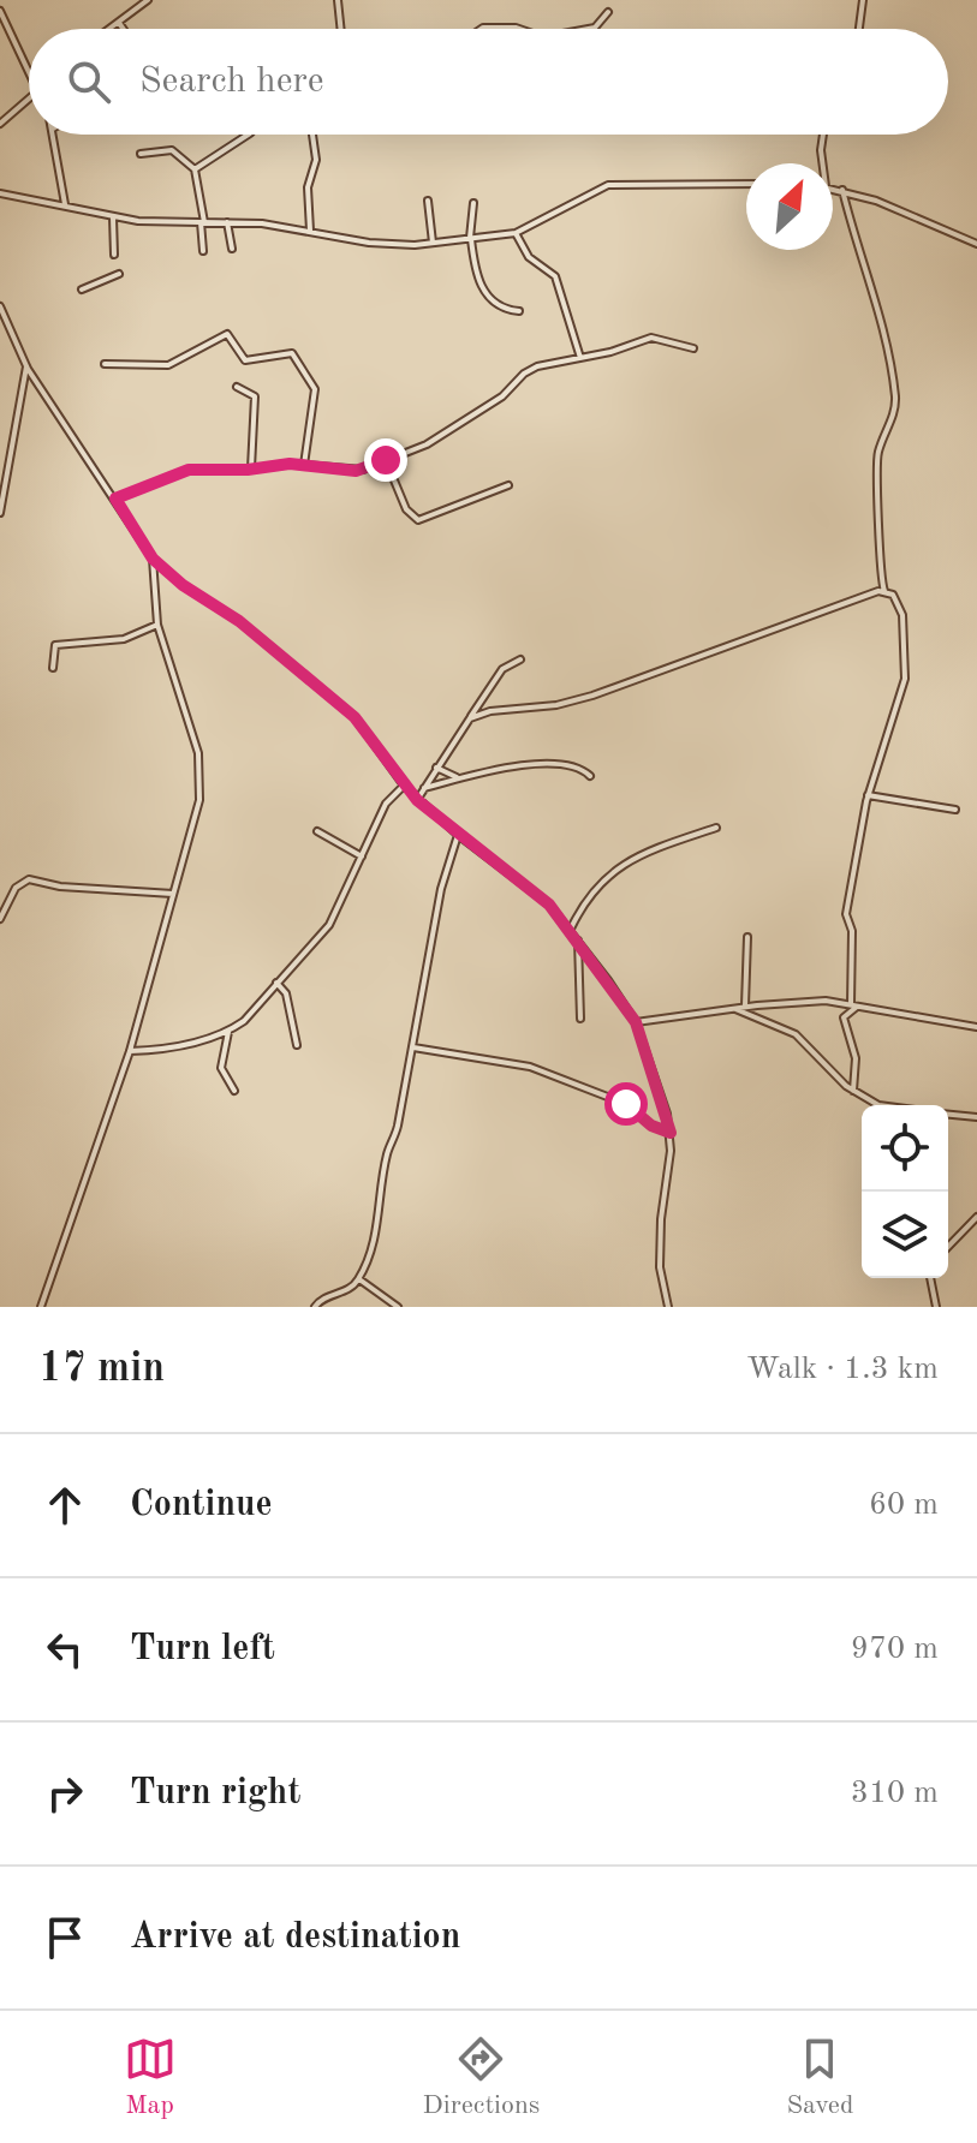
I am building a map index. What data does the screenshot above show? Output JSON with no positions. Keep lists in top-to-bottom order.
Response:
{
  "north": "top right",
  "page": {
    "search": "Search here",
    "heading": ["17 min", "Walk · 1.3 km"],
    "list": [
      ["Continue", "60 m"],
      ["Turn left", "970 m"],
      ["Turn right", "310 m"],
      "Arrive at destination"
    ],
    "nav": ["Map", "Directions", "Saved"]
  }
}
